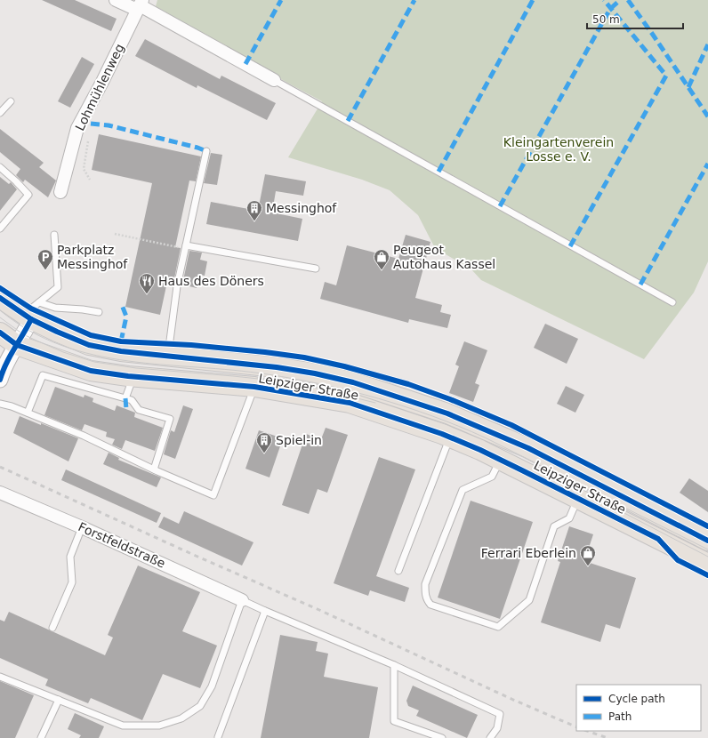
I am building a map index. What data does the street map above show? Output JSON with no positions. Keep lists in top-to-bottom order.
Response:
{
  "streets": {
    "main road": ["Leipziger Straße"],
    "street": ["Lohmühlenweg", "Forstfeldstraße"]
  },
  "parks": ["Kleingartenverein Losse e. V."],
  "places": {
    "building": ["Messinghof", "Spiel-in"],
    "parking": ["Parkplatz Messinghof"],
    "shop": ["Peugeot Autohaus Kassel", "Ferrari Eberlein"],
    "restaurant": ["Haus des Döners"]
  },
  "legend": ["Cycle path", "Path"],
  "scale_bar": "50 m"
}
